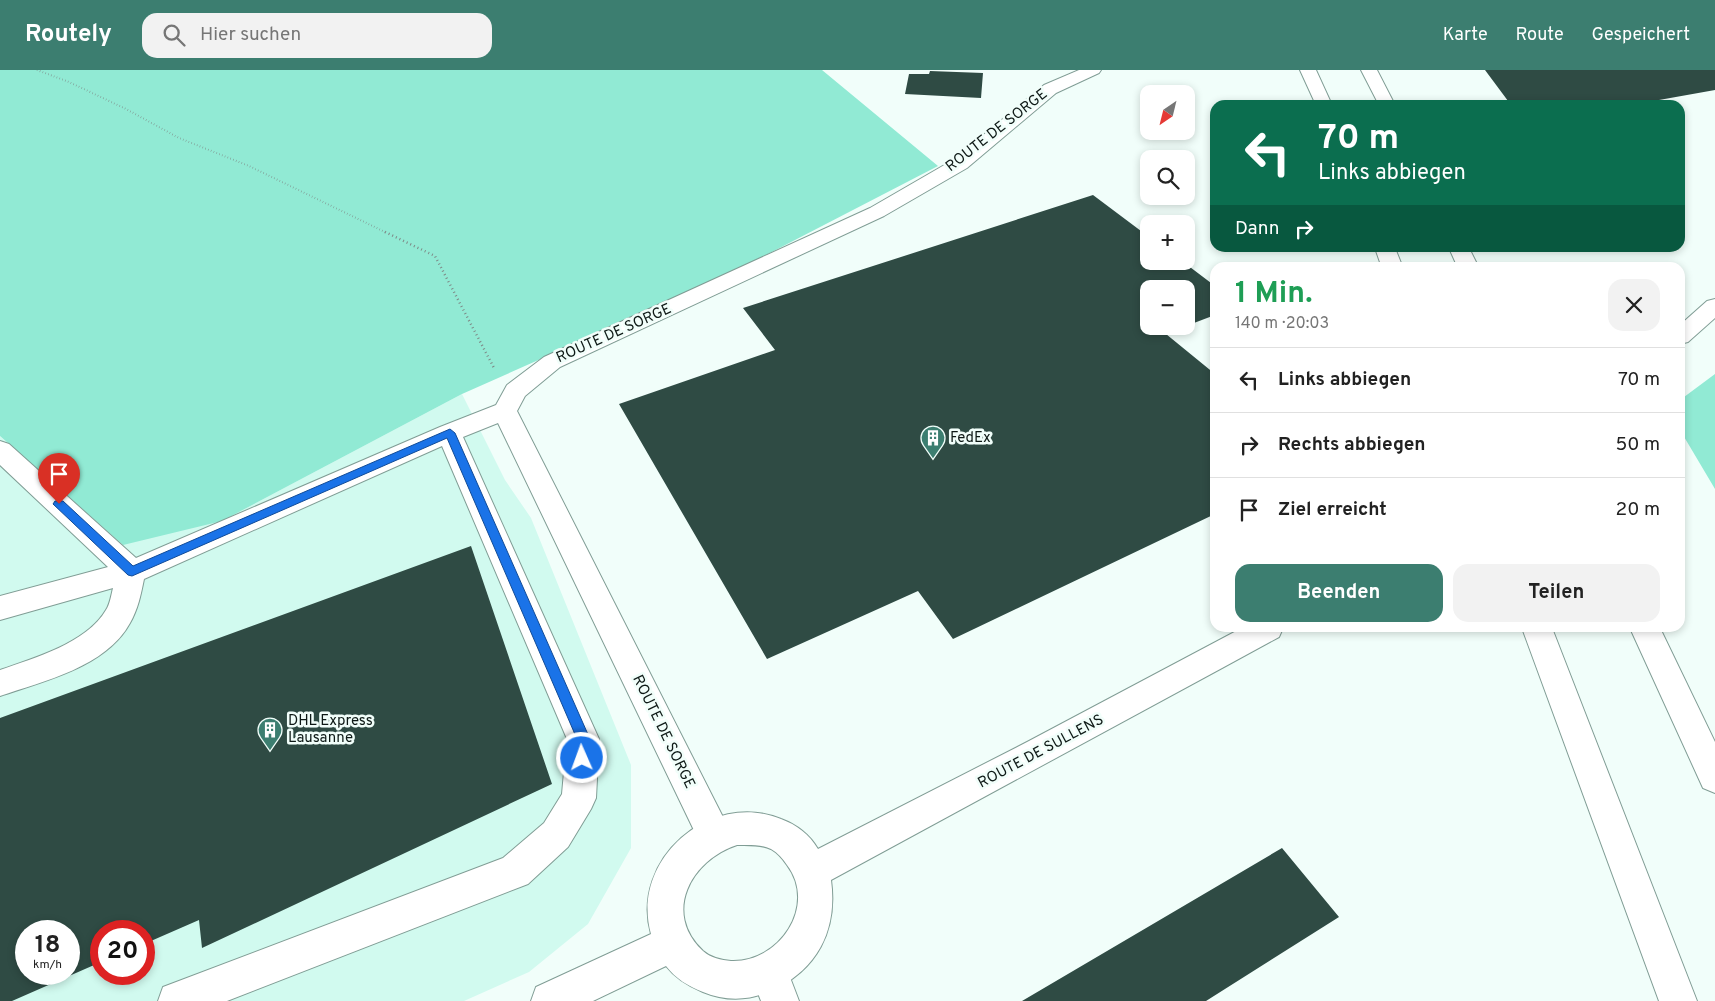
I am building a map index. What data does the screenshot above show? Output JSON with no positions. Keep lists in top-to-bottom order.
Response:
{
  "streets": {
    "main road": ["ROUTE DE SORGE", "ROUTE DE SULLENS"]
  },
  "crossings": [
    ["ROUTE DE SORGE", "ROUTE DE SULLENS"]
  ],
  "places": {
    "building": ["FedEx", "DHL Express Lausanne"]
  },
  "north": "bottom left",
  "page": {
    "header": "Routely",
    "search": "Hier suchen",
    "nav": ["Karte", "Route", "Gespeichert"],
    "map_buttons": ["+", "−"],
    "turn": ["70 m", "Links abbiegen"],
    "then": "Dann",
    "heading": ["1 Min.", "140 m · 20:03"],
    "list": [
      {
        "name": "Links abbiegen",
        "value": "70 m"
      },
      {
        "name": "Rechts abbiegen",
        "value": "50 m"
      },
      {
        "name": "Ziel erreicht",
        "value": "20 m"
      }
    ],
    "buttons": ["Beenden", "Teilen"],
    "speed": "18 km/h",
    "limit": "20"
  }
}
